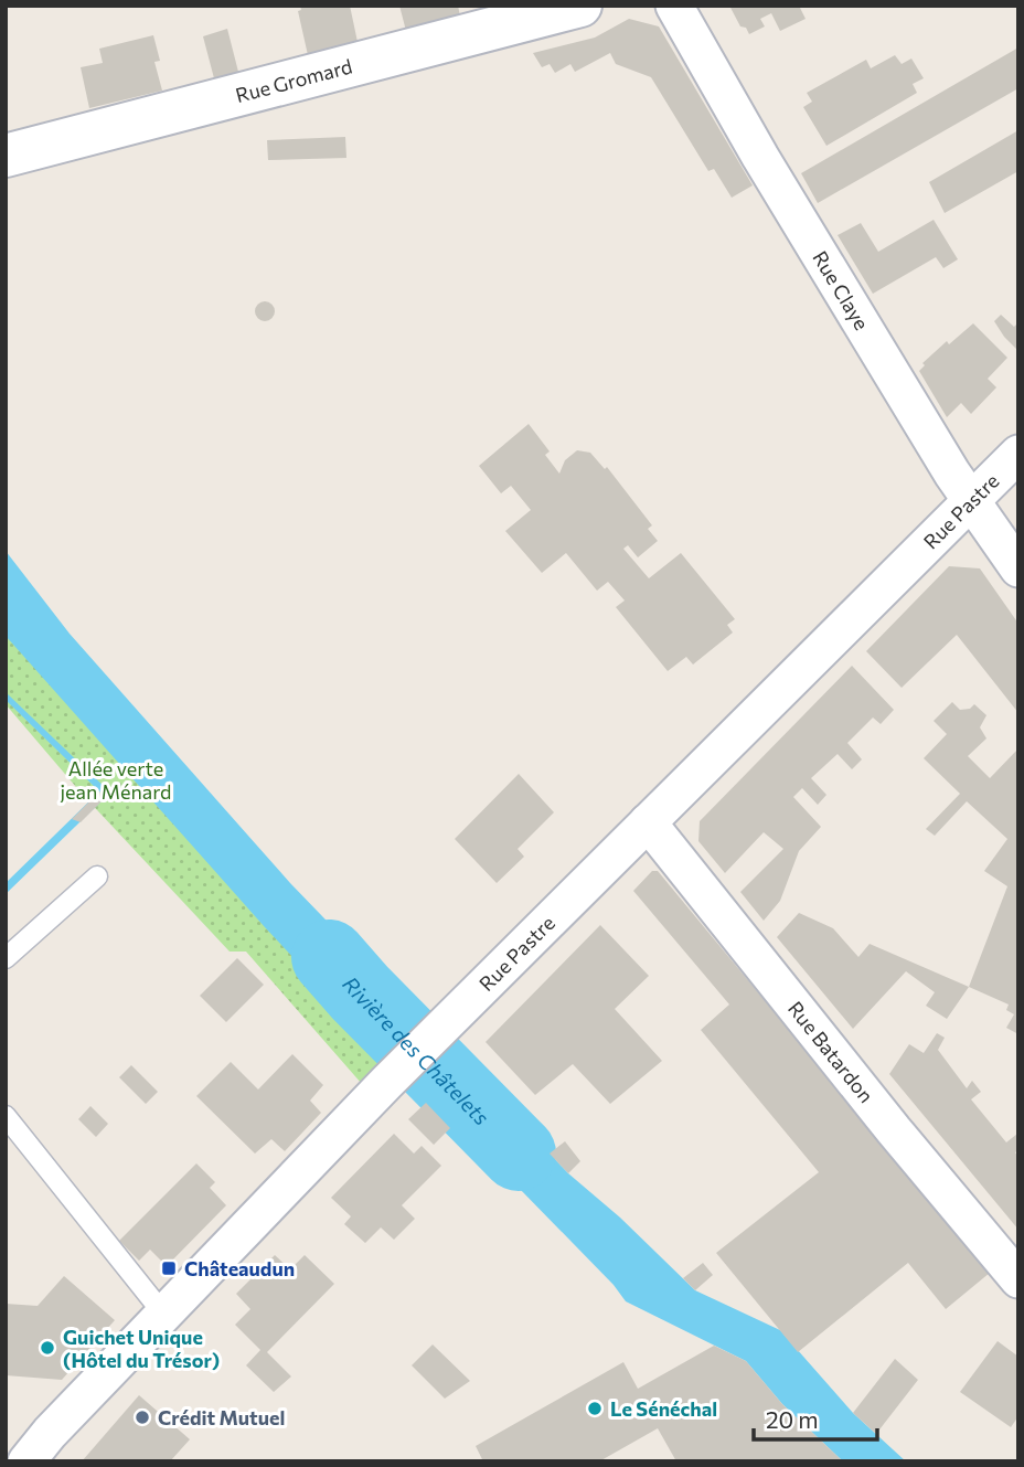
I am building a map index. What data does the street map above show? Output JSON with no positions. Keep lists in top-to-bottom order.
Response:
{
  "streets": {
    "street": [
      "Rue Gromard",
      "Rue Claye",
      "Rue Pastre",
      "Rue Batardon"
    ]
  },
  "crossings": [
    ["Rue Claye", "Rue Pastre"],
    ["Rue Pastre", "Rue Batardon"]
  ],
  "water": ["Rivière des Châtelets"],
  "parks": ["Allée verte jean Ménard"],
  "places": {
    "transit": ["Châteaudun"],
    "other": ["Guichet Unique (Hôtel du Trésor)", "Le Sénéchal", "Crédit Mutuel"]
  },
  "scale_bar": "20 m"
}
